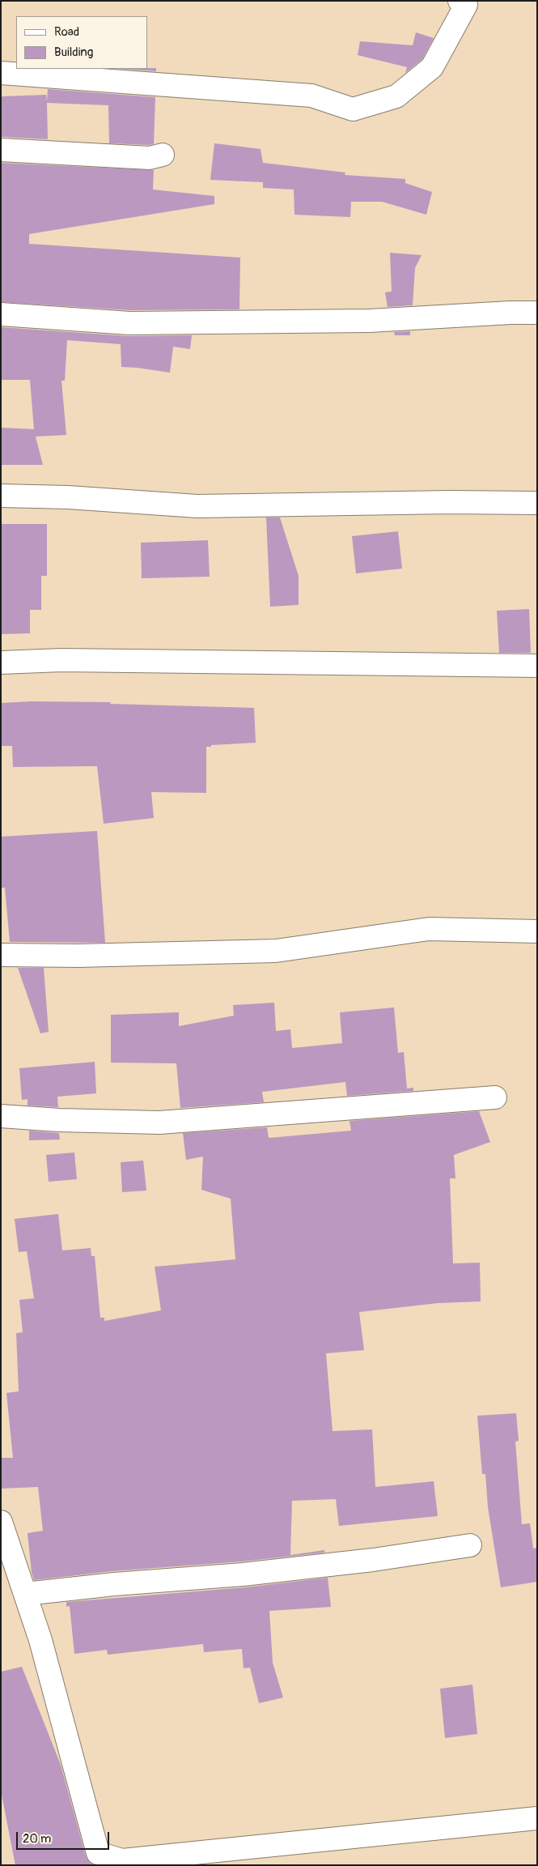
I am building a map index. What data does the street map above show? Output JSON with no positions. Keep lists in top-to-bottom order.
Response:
{
  "legend": ["Road", "Building"],
  "scale_bar": "20 m"
}
